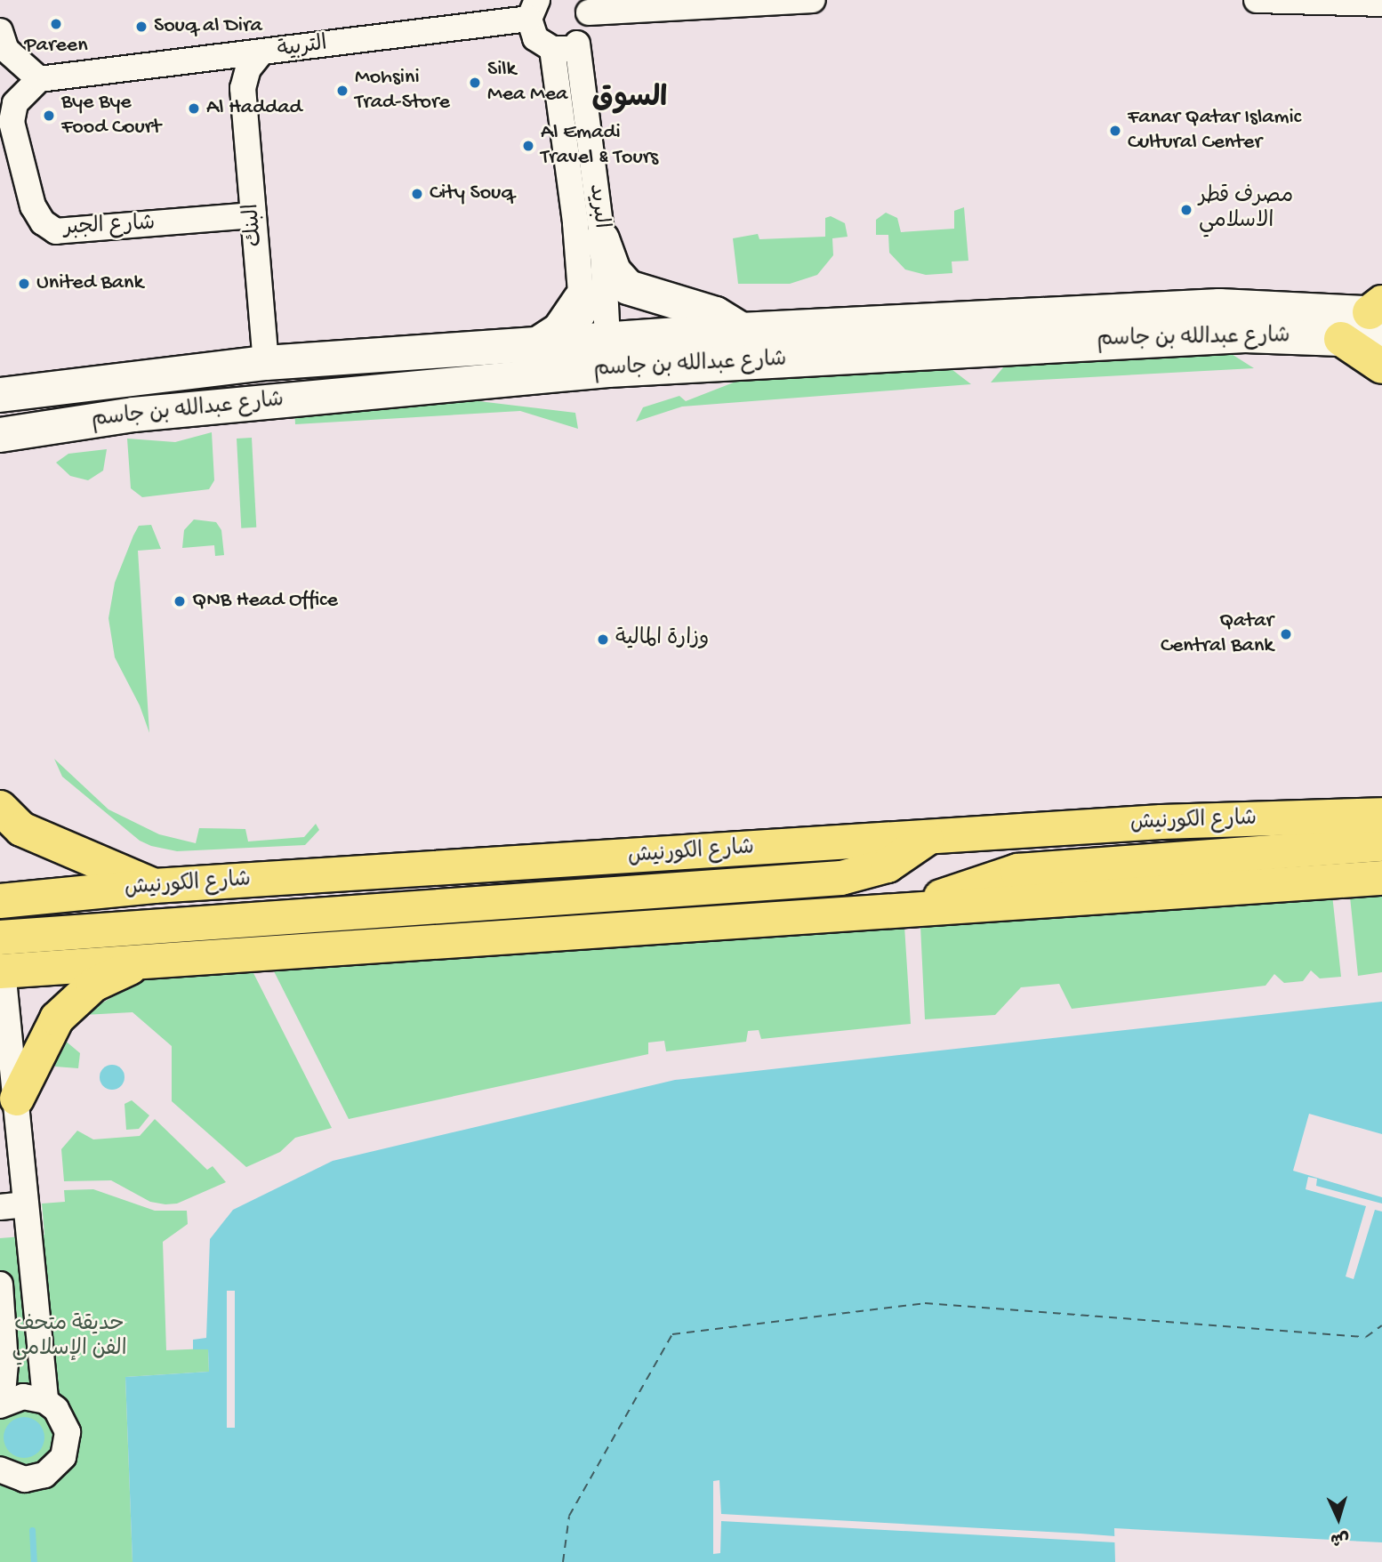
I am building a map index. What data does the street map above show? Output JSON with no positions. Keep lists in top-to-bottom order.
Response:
{
  "streets": {
    "main road": ["شارع الكورنيش"],
    "street": [
      "التربية",
      "البريد",
      "البنك",
      "شارع الجبر",
      "شارع عبدالله بن جاسم"
    ]
  },
  "crossings": [
    ["التربية", "البنك"],
    ["التربية", "شارع الجبر"],
    ["البريد", "شارع عبدالله بن جاسم"],
    ["البنك", "شارع الجبر"],
    ["البنك", "شارع عبدالله بن جاسم"]
  ],
  "districts": ["السوق"],
  "parks": ["حديقة متحف الفن الإسلامي"],
  "places": [
    "Pareen",
    "Souq al Dira",
    "Silk Mea Mea",
    "Mohsini Trad-Store",
    "Al Haddad",
    "Bye Bye Food Court",
    "Fanar Qatar Islamic Cultural Center",
    "Al Emadi Travel & Tours",
    "City Souq",
    "مصرف قطر الاسلامي",
    "United Bank",
    "QNB Head Office",
    "Qatar Central Bank",
    "وزارة المالية"
  ],
  "north": "bottom"
}
